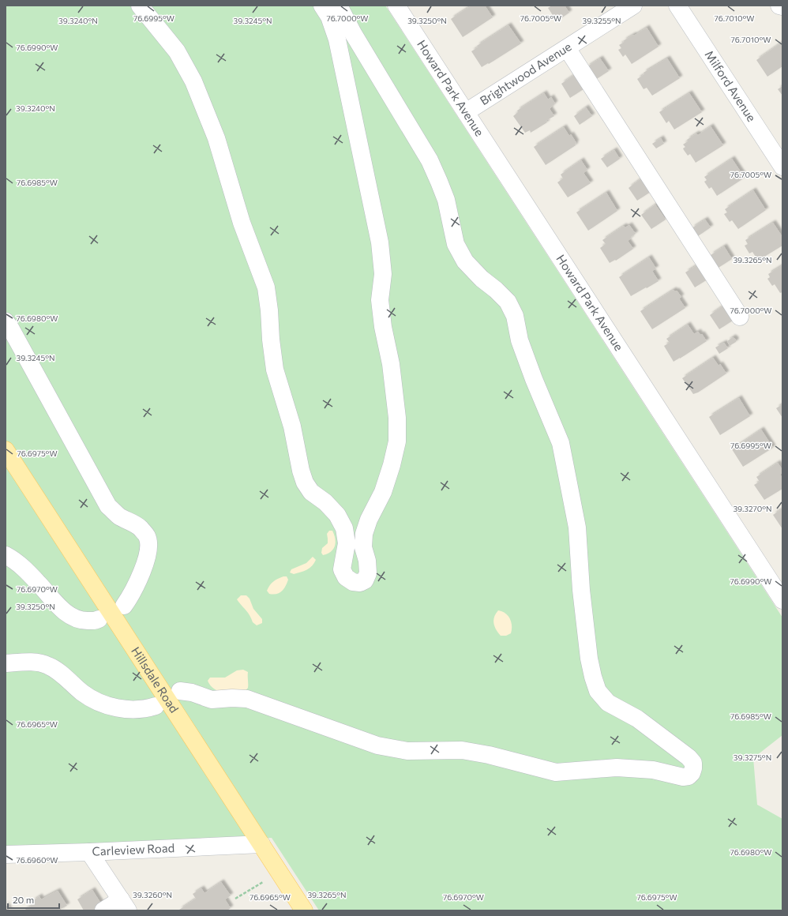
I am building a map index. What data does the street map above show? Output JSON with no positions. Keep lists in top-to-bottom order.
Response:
{
  "streets": {
    "main road": ["Hillsdale Road"],
    "street": [
      "Brightwood Avenue",
      "Milford Avenue",
      "Howard Park Avenue",
      "Carleview Road"
    ]
  },
  "crossings": [
    ["Brightwood Avenue", "Howard Park Avenue"],
    ["Hillsdale Road", "Carleview Road"]
  ],
  "scale_bar": "20 m",
  "coordinates": [
    "76.6995°W",
    "76.7000°W",
    "76.7005°W",
    "76.7010°W",
    "39.3240°N",
    "39.3245°N",
    "39.3250°N",
    "39.3255°N",
    "76.6990°W",
    "76.6985°W",
    "39.3265°N",
    "76.6980°W",
    "76.6975°W",
    "39.3270°N",
    "76.6970°W",
    "76.6965°W",
    "39.3275°N",
    "76.6960°W",
    "39.3260°N"
  ]
}
